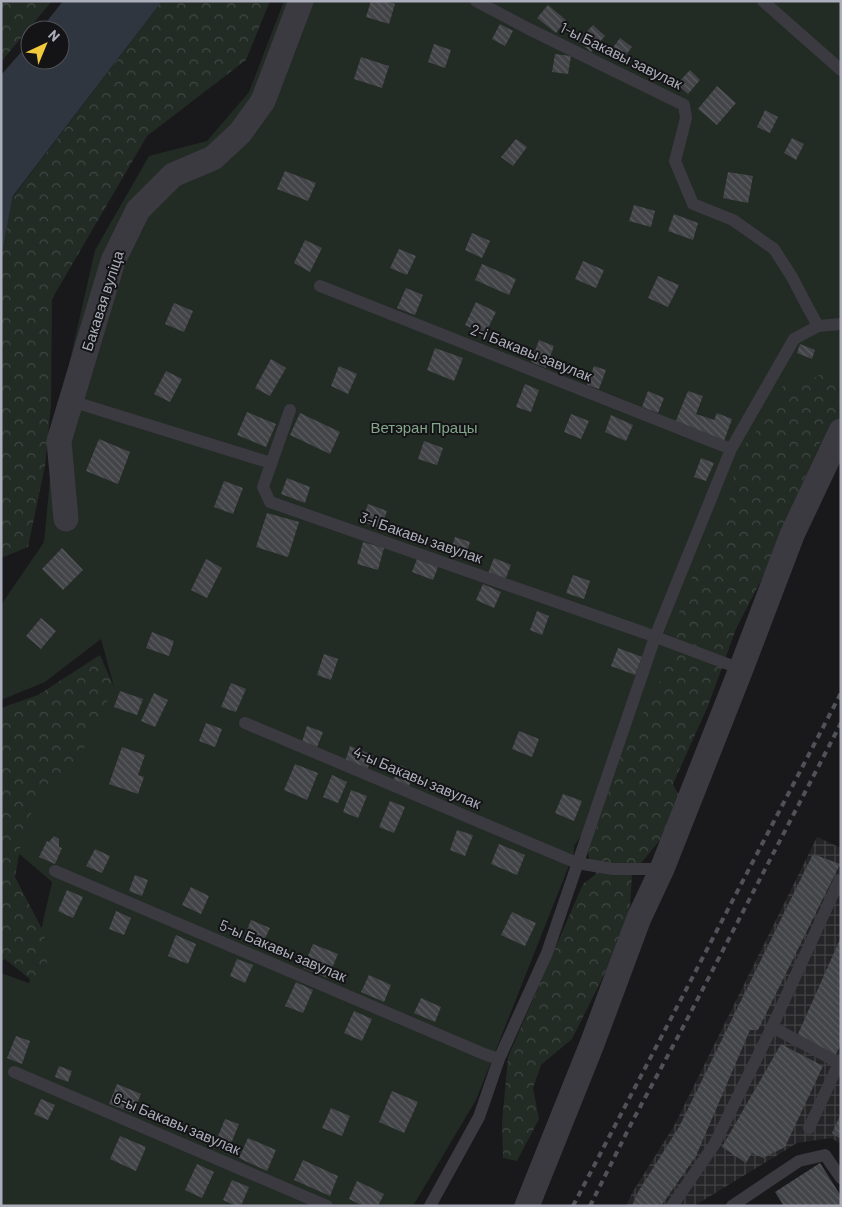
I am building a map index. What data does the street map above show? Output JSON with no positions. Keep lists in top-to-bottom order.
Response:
{
  "streets": {
    "street": ["Бакавая вуліца"],
    "lane": [
      "1-ы Бакавы завулак",
      "2-і Бакавы завулак",
      "3-і Бакавы завулак",
      "4-ы Бакавы завулак",
      "5-ы Бакавы завулак",
      "6-ы Бакавы завулак"
    ]
  },
  "parks": ["Ветэран Працы"],
  "north": "top right"
}
